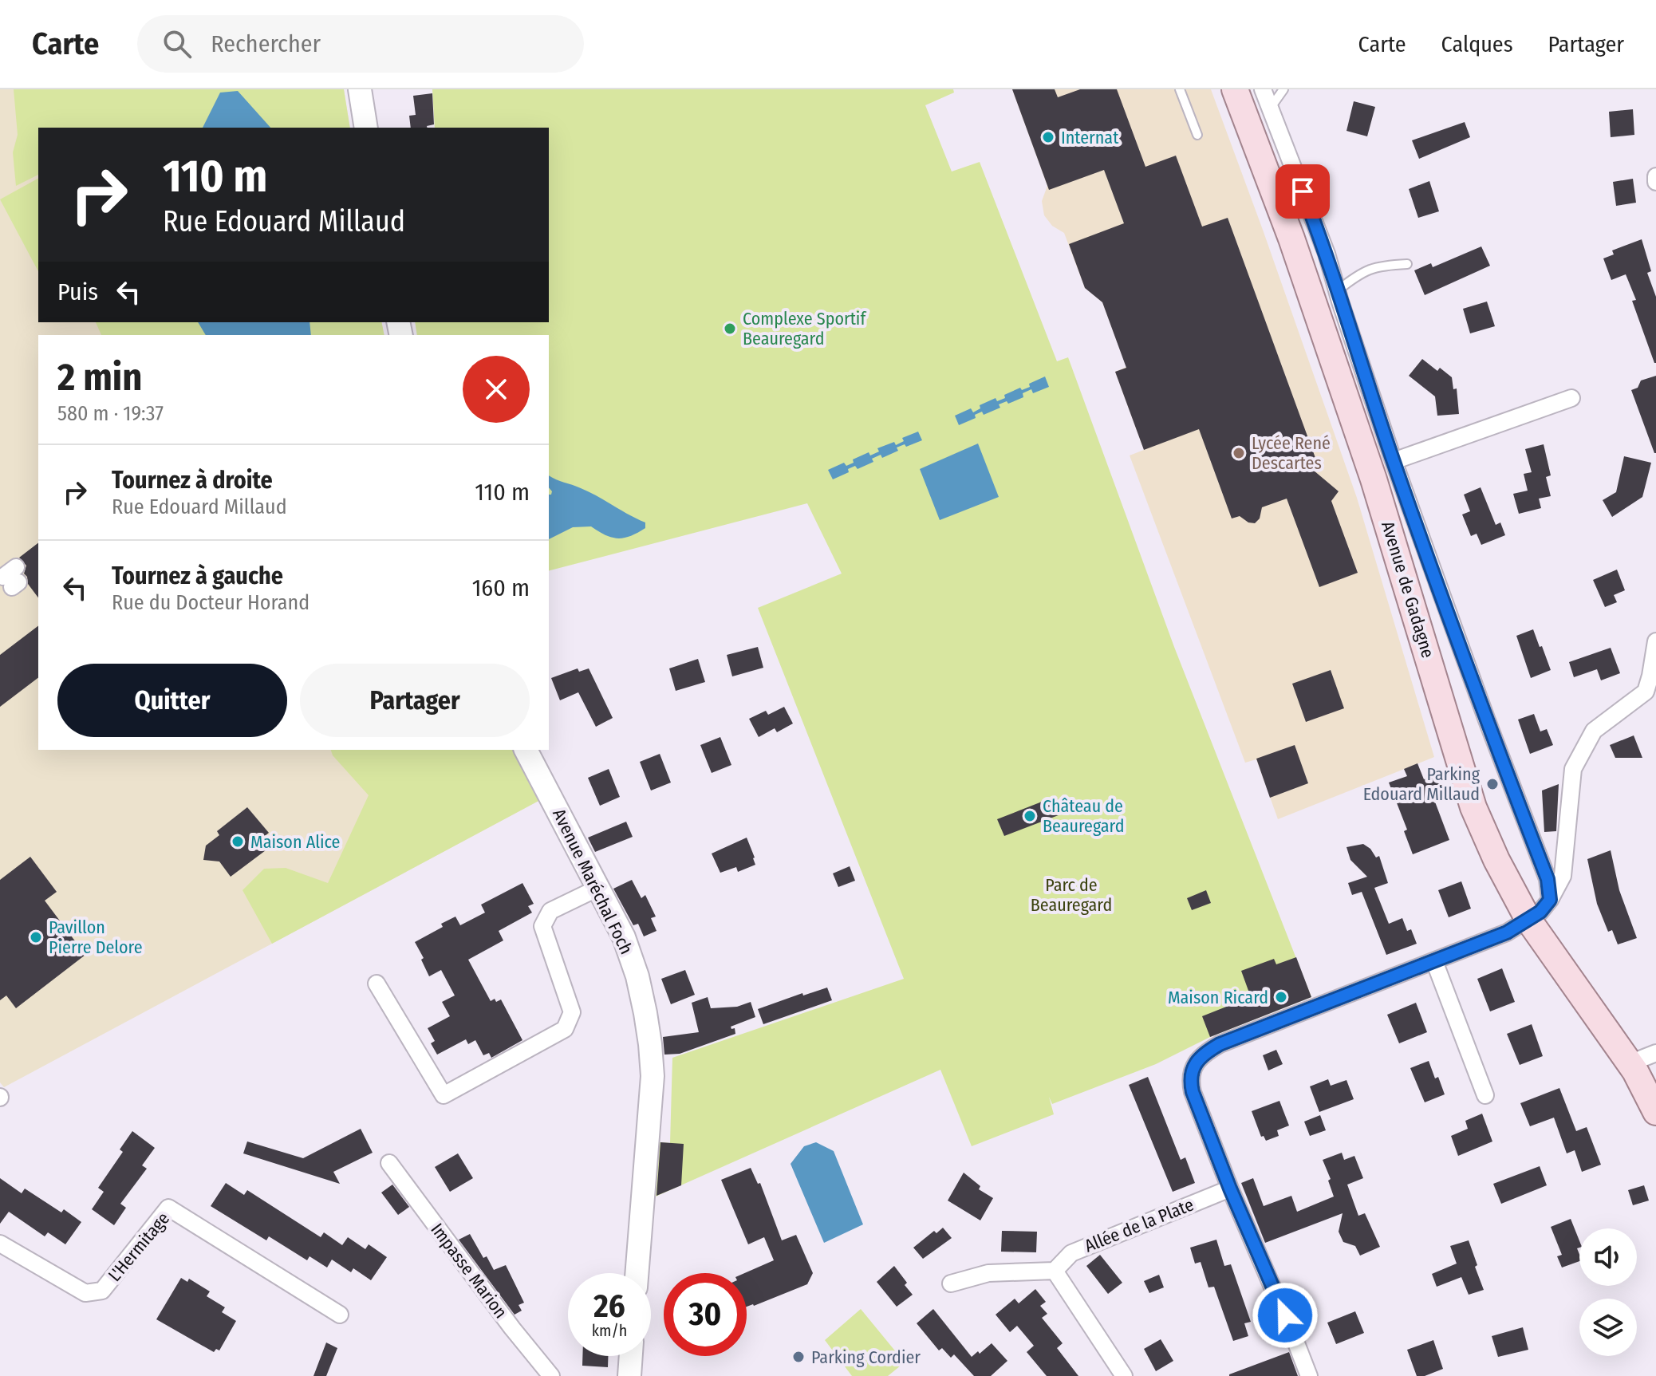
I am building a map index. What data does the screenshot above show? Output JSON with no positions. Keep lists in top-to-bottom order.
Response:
{
  "streets": {
    "main road": ["Avenue de Gadagne", "Avenue Maréchal Foch"],
    "street": ["Allée de la Plate", "L'Hermitage", "Impasse Marion"]
  },
  "parks": ["Parc de Beauregard"],
  "places": [
    "Internat",
    "Complexe Sportif Beauregard",
    "Lycée René Descartes",
    "Parking Edouard Millaud",
    "Château de Beauregard",
    "Maison Alice",
    "Pavillon Pierre Delore",
    "Maison Ricard",
    "Parking Cordier"
  ],
  "page": {
    "header": "Carte",
    "search": "Rechercher",
    "nav": ["Carte", "Calques", "Partager"],
    "turn": ["110 m", "Rue Edouard Millaud"],
    "then": "Puis",
    "heading": ["2 min", "580 m · 19:37"],
    "list": [
      {
        "name": "Tournez à droite",
        "note": "Rue Edouard Millaud",
        "value": "110 m"
      },
      {
        "name": "Tournez à gauche",
        "note": "Rue du Docteur Horand",
        "value": "160 m"
      }
    ],
    "buttons": ["Quitter", "Partager"],
    "speed": "26 km/h",
    "limit": "30"
  }
}
